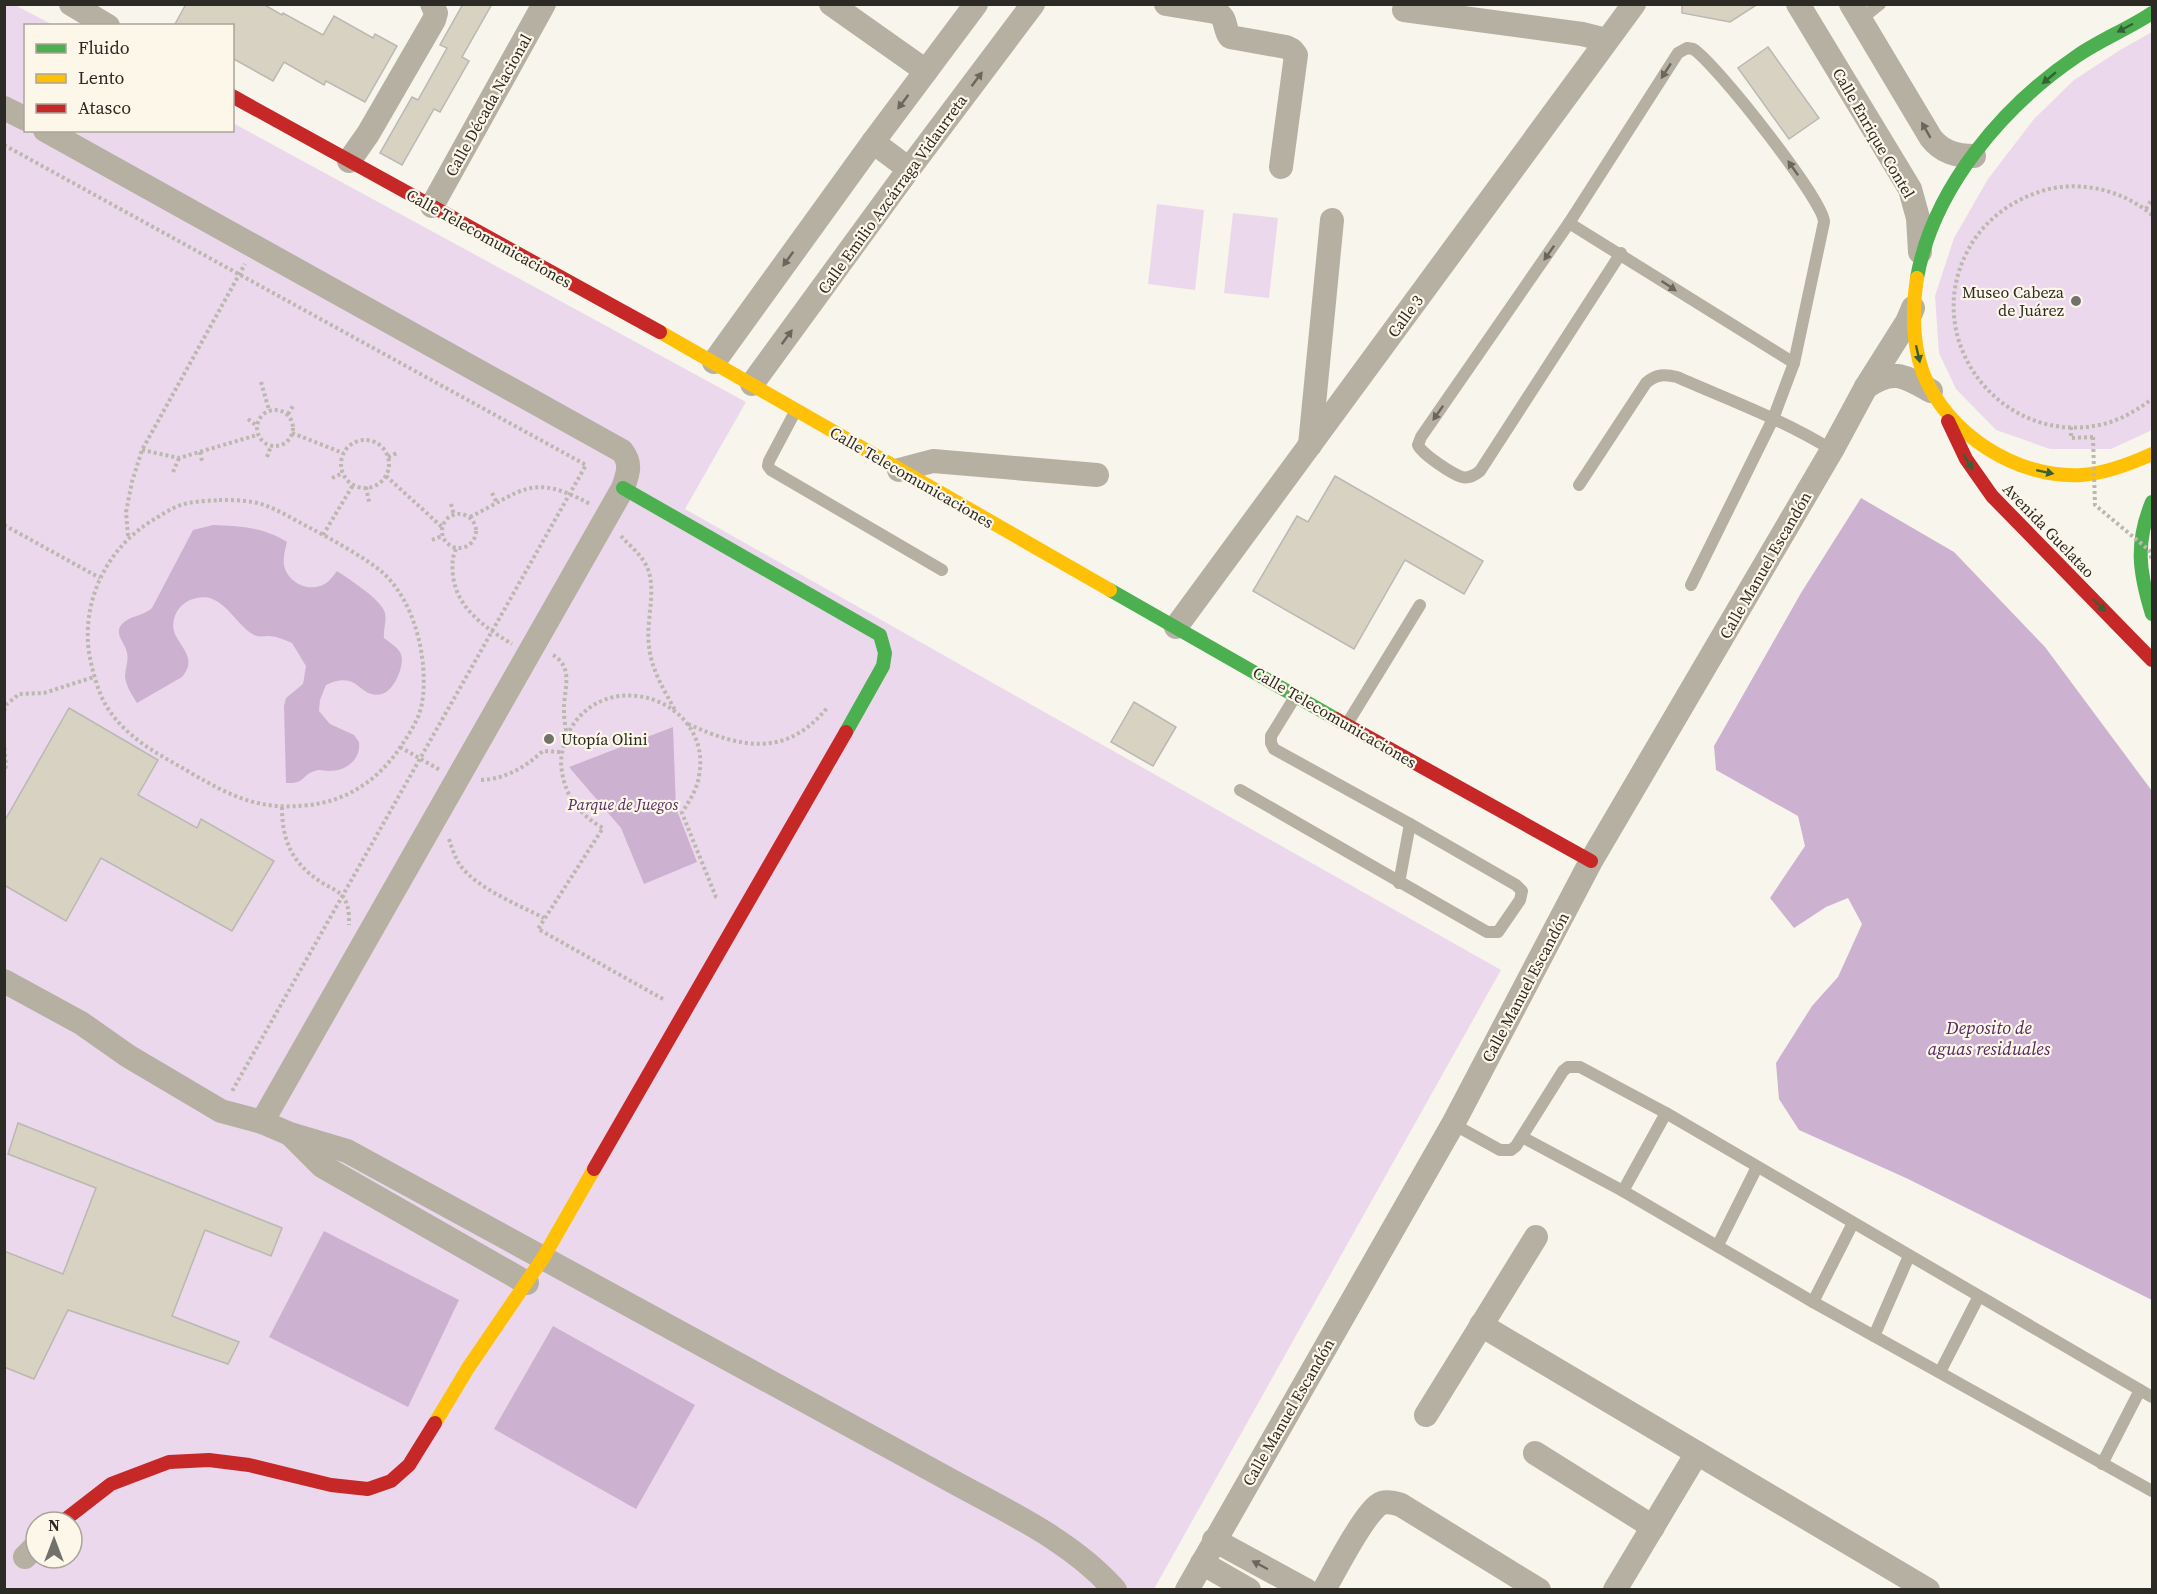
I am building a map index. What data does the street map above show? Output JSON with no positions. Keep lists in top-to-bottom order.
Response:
{
  "streets": {
    "street": [
      "Calle Década Nacional",
      "Calle Enrique Contel",
      "Calle Emilio Azcárraga Vidaurreta",
      "Calle Telecomunicaciones",
      "Calle 3",
      "Avenida Guelatao",
      "Calle Manuel Escandón"
    ]
  },
  "crossings": [
    ["Calle Década Nacional", "Calle Telecomunicaciones"],
    ["Calle Enrique Contel", "Avenida Guelatao"],
    ["Calle Emilio Azcárraga Vidaurreta", "Calle Telecomunicaciones"],
    ["Calle Telecomunicaciones", "Calle 3"],
    ["Calle Telecomunicaciones", "Calle Manuel Escandón"],
    ["Avenida Guelatao", "Calle Manuel Escandón"]
  ],
  "water": ["Deposito de aguas residuales"],
  "parks": ["Parque de Juegos"],
  "places": ["Museo Cabeza de Juárez", "Utopía Olini"],
  "legend": ["Fluido", "Lento", "Atasco"],
  "north": "top"
}
